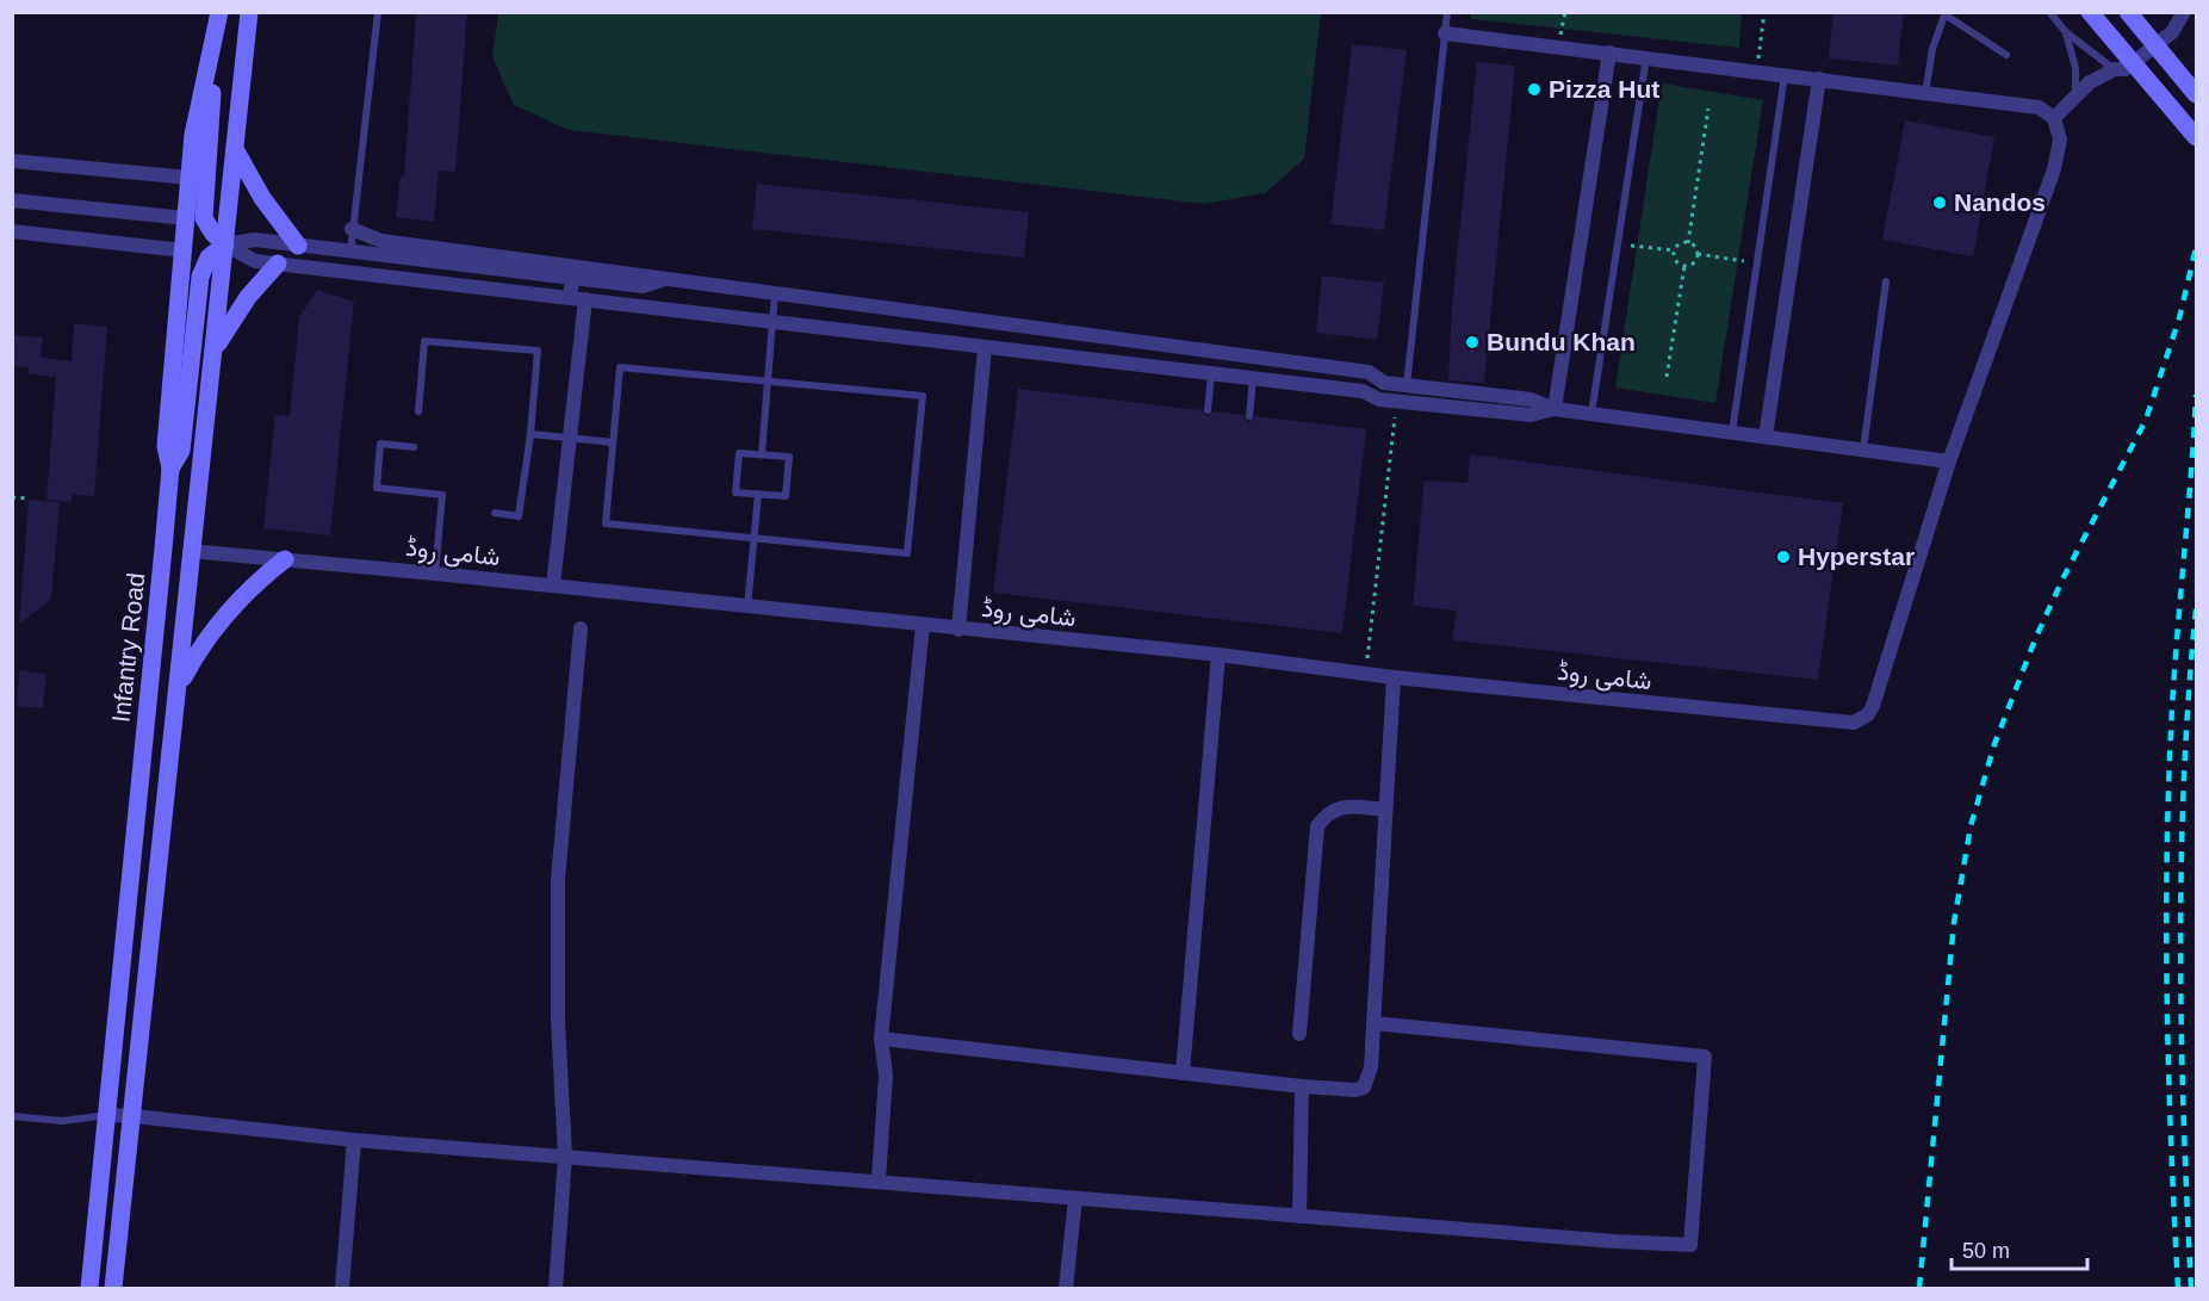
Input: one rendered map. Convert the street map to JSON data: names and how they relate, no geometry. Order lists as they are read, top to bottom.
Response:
{
  "streets": {
    "main road": ["Infantry Road"],
    "street": ["شامی روڈ"]
  },
  "crossings": [
    ["شامی روڈ", "Infantry Road"]
  ],
  "places": [
    "Pizza Hut",
    "Nandos",
    "Bundu Khan",
    "Hyperstar"
  ],
  "scale_bar": "50 m"
}
